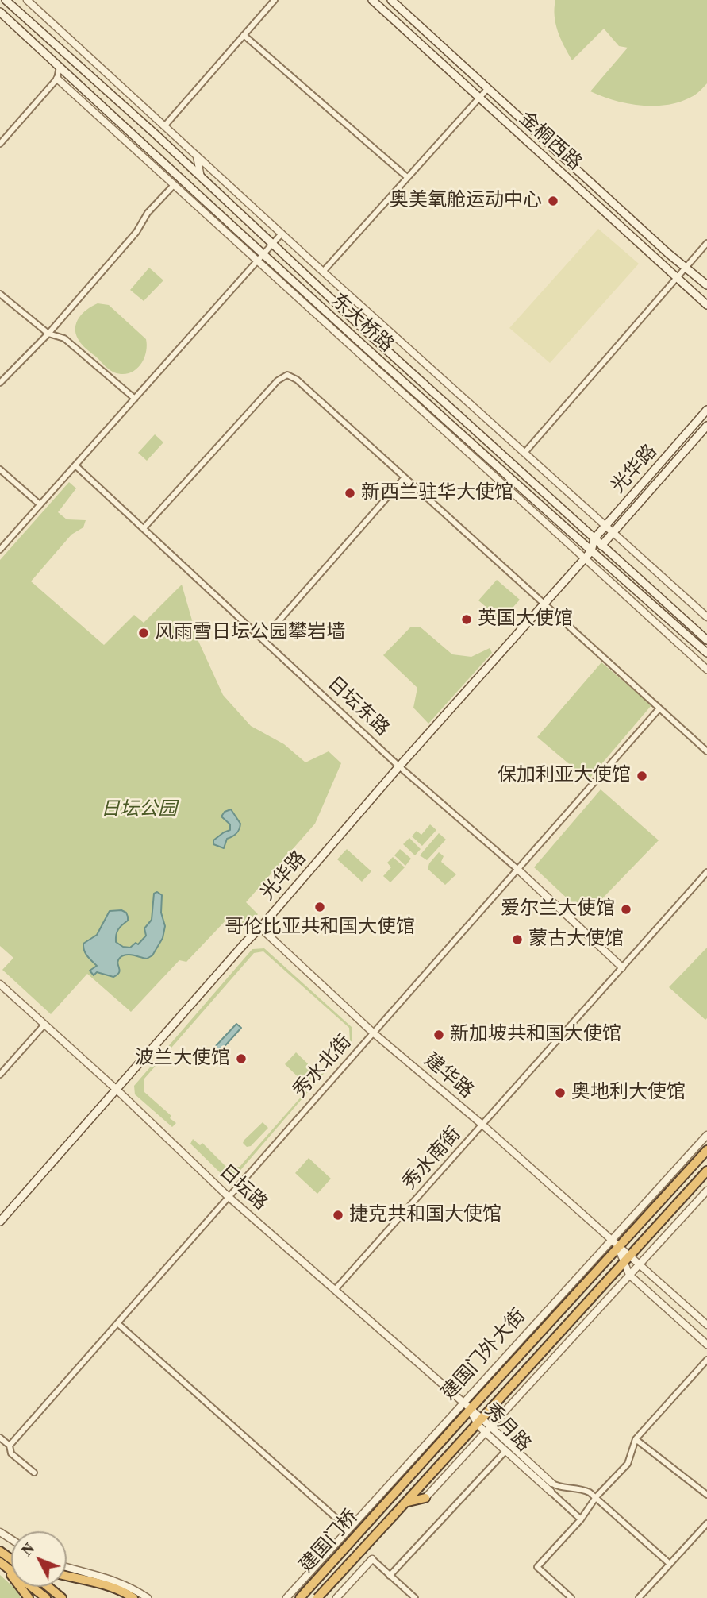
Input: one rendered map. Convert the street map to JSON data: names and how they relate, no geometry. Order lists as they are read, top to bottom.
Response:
{
  "streets": {
    "highway": ["建国门外大街", "建国门桥"],
    "main road": ["金桐西路", "东大桥路", "光华路"],
    "street": [
      "日坛东路",
      "秀水北街",
      "建华路",
      "秀水南街",
      "日坛路",
      "秀月路"
    ]
  },
  "crossings": [
    ["东大桥路", "光华路"],
    ["光华路", "日坛东路"],
    ["光华路", "建华路"],
    ["光华路", "日坛路"],
    ["日坛东路", "秀水北街"],
    ["日坛东路", "秀水南街"],
    ["秀水北街", "建华路"],
    ["秀水北街", "日坛路"],
    ["建华路", "秀水南街"],
    ["建华路", "建国门外大街"],
    ["秀水南街", "日坛路"],
    ["日坛路", "建国门外大街"],
    ["日坛路", "秀月路"],
    ["建国门外大街", "秀月路"],
    ["建国门外大街", "建国门桥"]
  ],
  "parks": ["日坛公园"],
  "places": [
    "奥美氧舱运动中心",
    "新西兰驻华大使馆",
    "英国大使馆",
    "风雨雪日坛公园攀岩墙",
    "保加利亚大使馆",
    "哥伦比亚共和国大使馆",
    "爱尔兰大使馆",
    "蒙古大使馆",
    "新加坡共和国大使馆",
    "波兰大使馆",
    "奥地利大使馆",
    "捷克共和国大使馆"
  ],
  "north": "top left"
}
